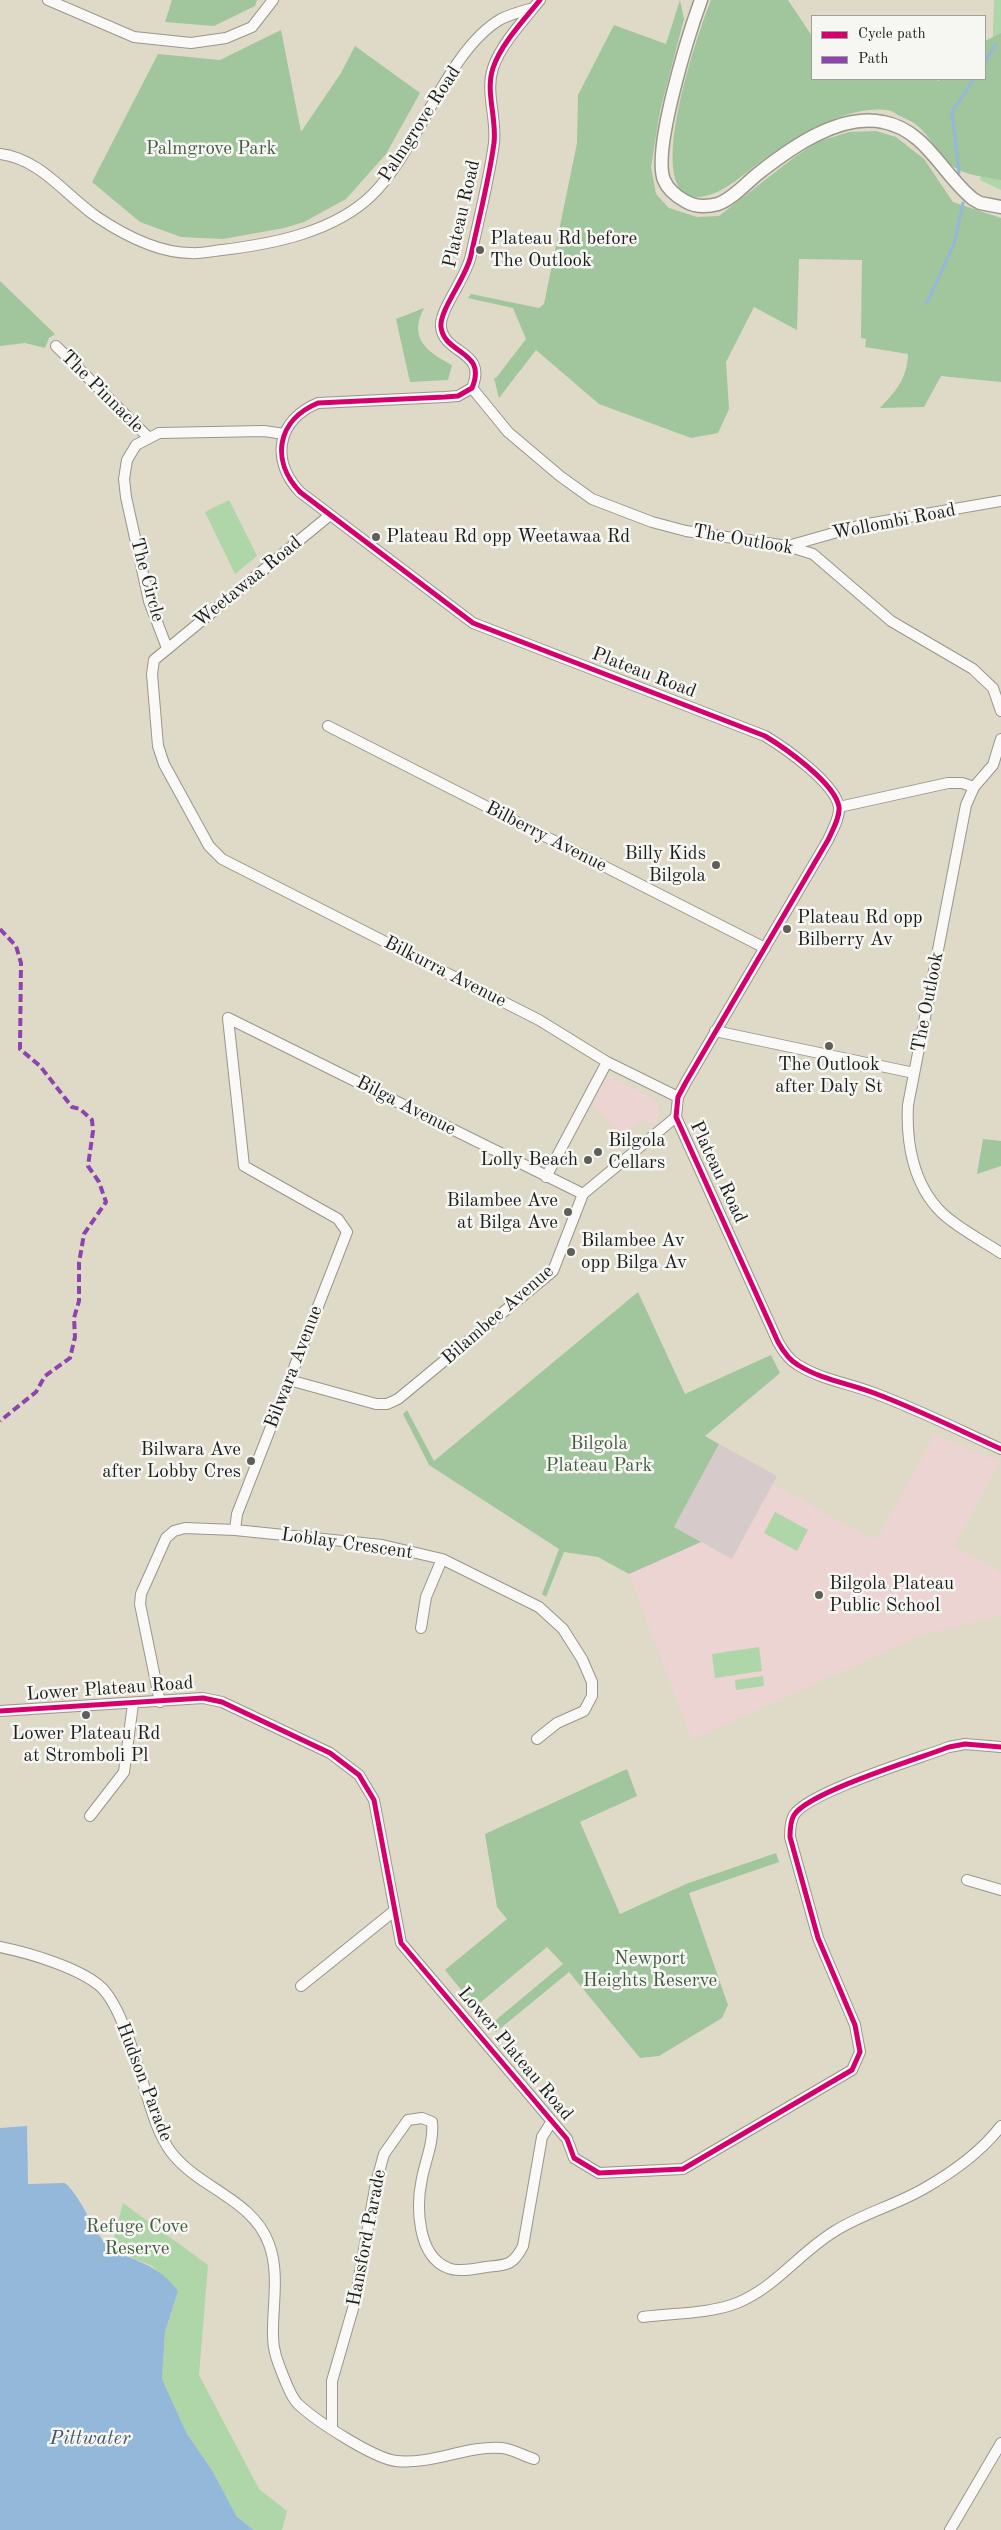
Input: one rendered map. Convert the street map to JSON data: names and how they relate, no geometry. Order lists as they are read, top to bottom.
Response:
{
  "streets": {
    "street": [
      "Palmgrove Road",
      "Plateau Road",
      "The Pinnacle",
      "Wollombi Road",
      "The Outlook",
      "The Circle",
      "Weetawaa Road",
      "Bilberry Avenue",
      "Bilkurra Avenue",
      "Bilga Avenue",
      "Bilambee Avenue",
      "Bilwara Avenue",
      "Loblay Crescent",
      "Lower Plateau Road",
      "Hudson Parade",
      "Hansford Parade"
    ]
  },
  "crossings": [
    ["Palmgrove Road", "Plateau Road"],
    ["Plateau Road", "The Outlook"],
    ["Plateau Road", "The Circle"],
    ["Plateau Road", "Weetawaa Road"],
    ["Plateau Road", "Bilberry Avenue"],
    ["Plateau Road", "Bilkurra Avenue"],
    ["Plateau Road", "Bilambee Avenue"],
    ["The Pinnacle", "The Circle"],
    ["Wollombi Road", "The Outlook"],
    ["The Circle", "Weetawaa Road"],
    ["The Circle", "Bilkurra Avenue"],
    ["Weetawaa Road", "Bilkurra Avenue"],
    ["Bilga Avenue", "Bilambee Avenue"],
    ["Bilga Avenue", "Bilwara Avenue"],
    ["Bilambee Avenue", "Bilwara Avenue"],
    ["Bilwara Avenue", "Loblay Crescent"],
    ["Lower Plateau Road", "Hansford Parade"],
    ["Hudson Parade", "Hansford Parade"]
  ],
  "water": ["Pittwater"],
  "parks": [
    "Palmgrove Park",
    "Bilgola Plateau Park",
    "Newport Heights Reserve",
    "Refuge Cove Reserve"
  ],
  "places": [
    "Plateau Rd before The Outlook",
    "Plateau Rd opp Weetawaa Rd",
    "Billy Kids Bilgola",
    "Plateau Rd opp Bilberry Av",
    "The Outlook after Daly St",
    "Bilgola Cellars",
    "Lolly Beach",
    "Bilambee Ave at Bilga Ave",
    "Bilambee Av opp Bilga Av",
    "Bilwara Ave after Lobby Cres",
    "Bilgola Plateau Public School",
    "Lower Plateau Rd at Stromboli Pl"
  ],
  "legend": ["Cycle path", "Path"]
}
